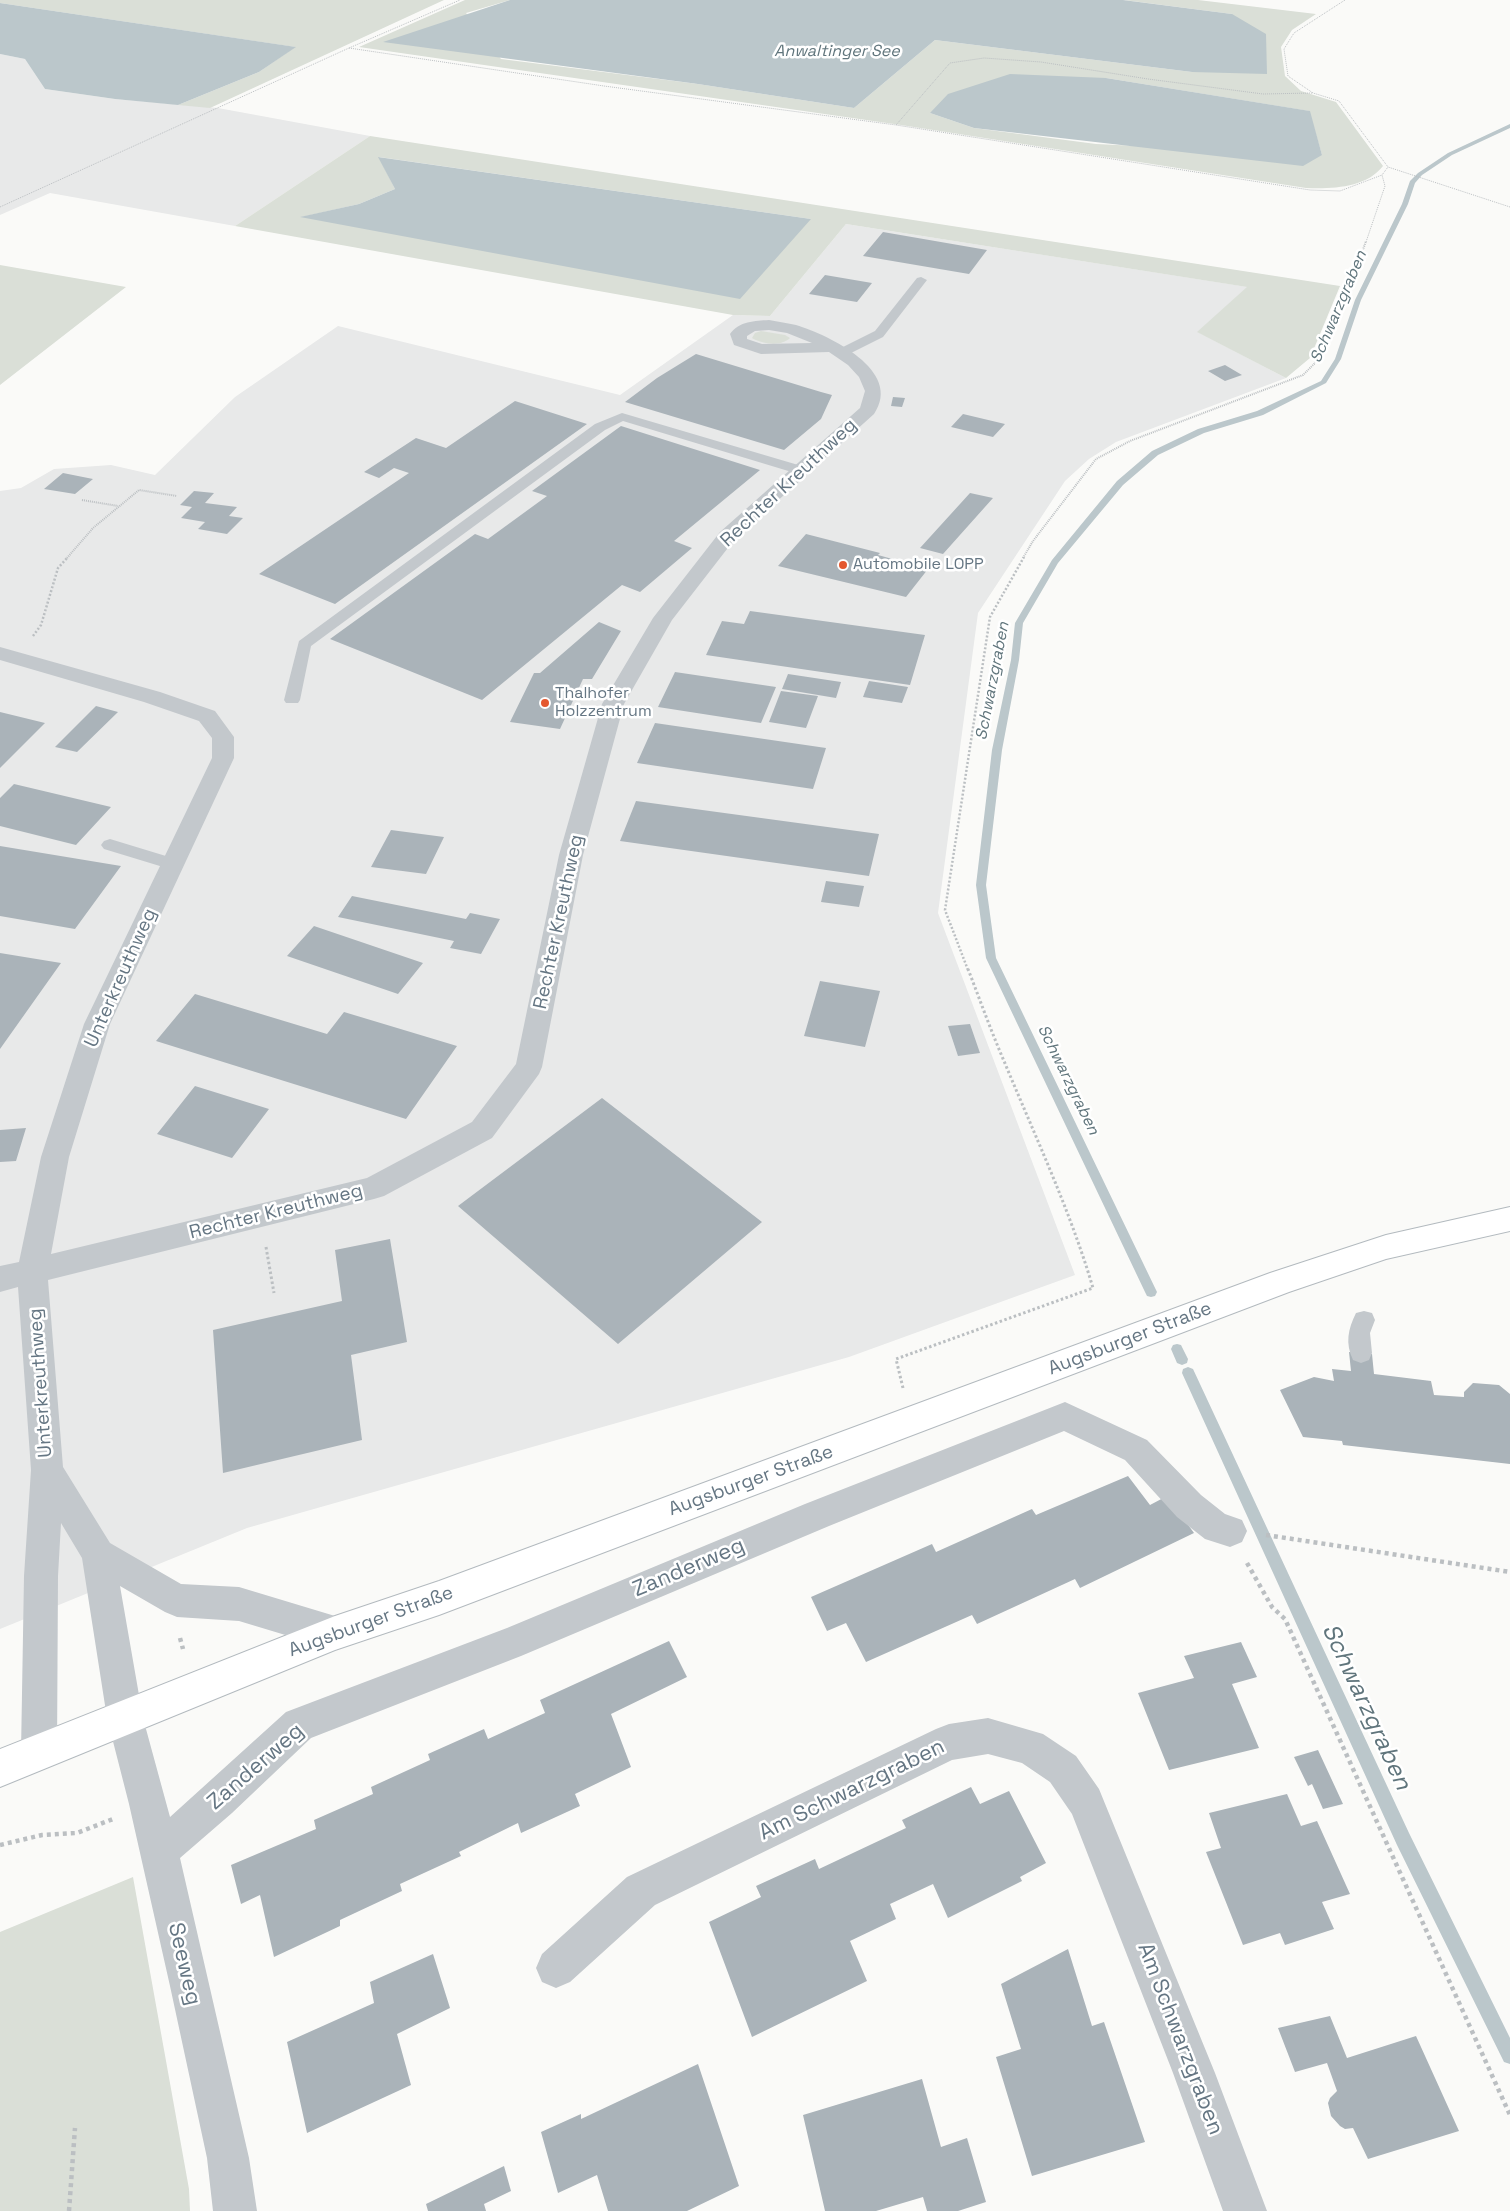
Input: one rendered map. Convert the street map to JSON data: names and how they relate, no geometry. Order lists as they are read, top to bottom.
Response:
{
  "streets": {
    "main road": ["Augsburger Straße"],
    "street": [
      "Rechter Kreuthweg",
      "Unterkreuthweg",
      "Zanderweg",
      "Am Schwarzgraben",
      "Seeweg"
    ]
  },
  "crossings": [
    ["Rechter Kreuthweg", "Unterkreuthweg"],
    ["Unterkreuthweg", "Augsburger Straße"],
    ["Unterkreuthweg", "Seeweg"],
    ["Augsburger Straße", "Seeweg"],
    ["Zanderweg", "Seeweg"]
  ],
  "water": ["Anwaltinger See", "Schwarzgraben"],
  "places": ["Automobile LOPP", "Thalhofer Holzzentrum"]
}
